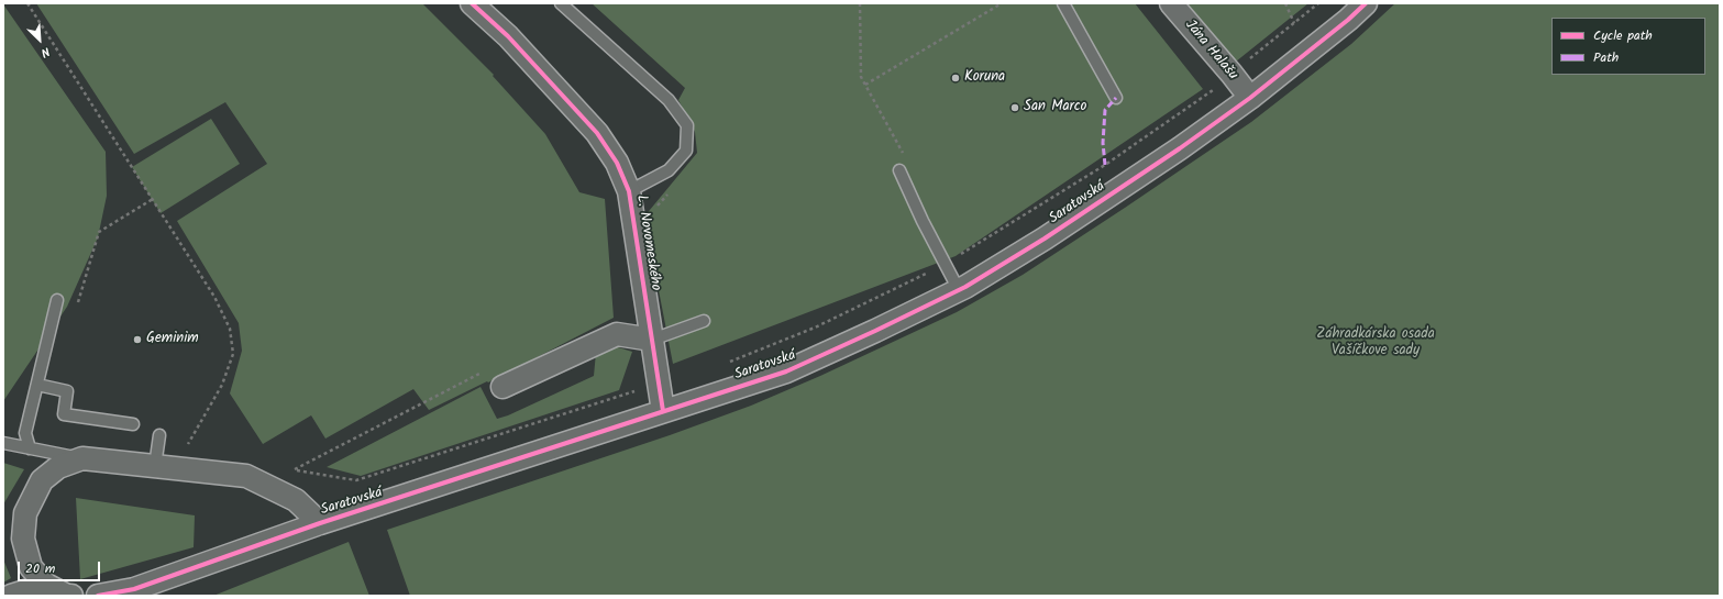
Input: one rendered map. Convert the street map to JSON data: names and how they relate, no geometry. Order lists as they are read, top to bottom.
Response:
{
  "streets": {
    "street": ["Jána Halašu", "Saratovská", "L. Novomeského"]
  },
  "crossings": [
    ["Jána Halašu", "Saratovská"],
    ["Saratovská", "L. Novomeského"]
  ],
  "parks": ["Záhradkárska osada Vašíčkove sady"],
  "places": ["Koruna", "San Marco", "Geminim"],
  "legend": ["Cycle path", "Path"],
  "scale_bar": "20 m",
  "north": "bottom right"
}
